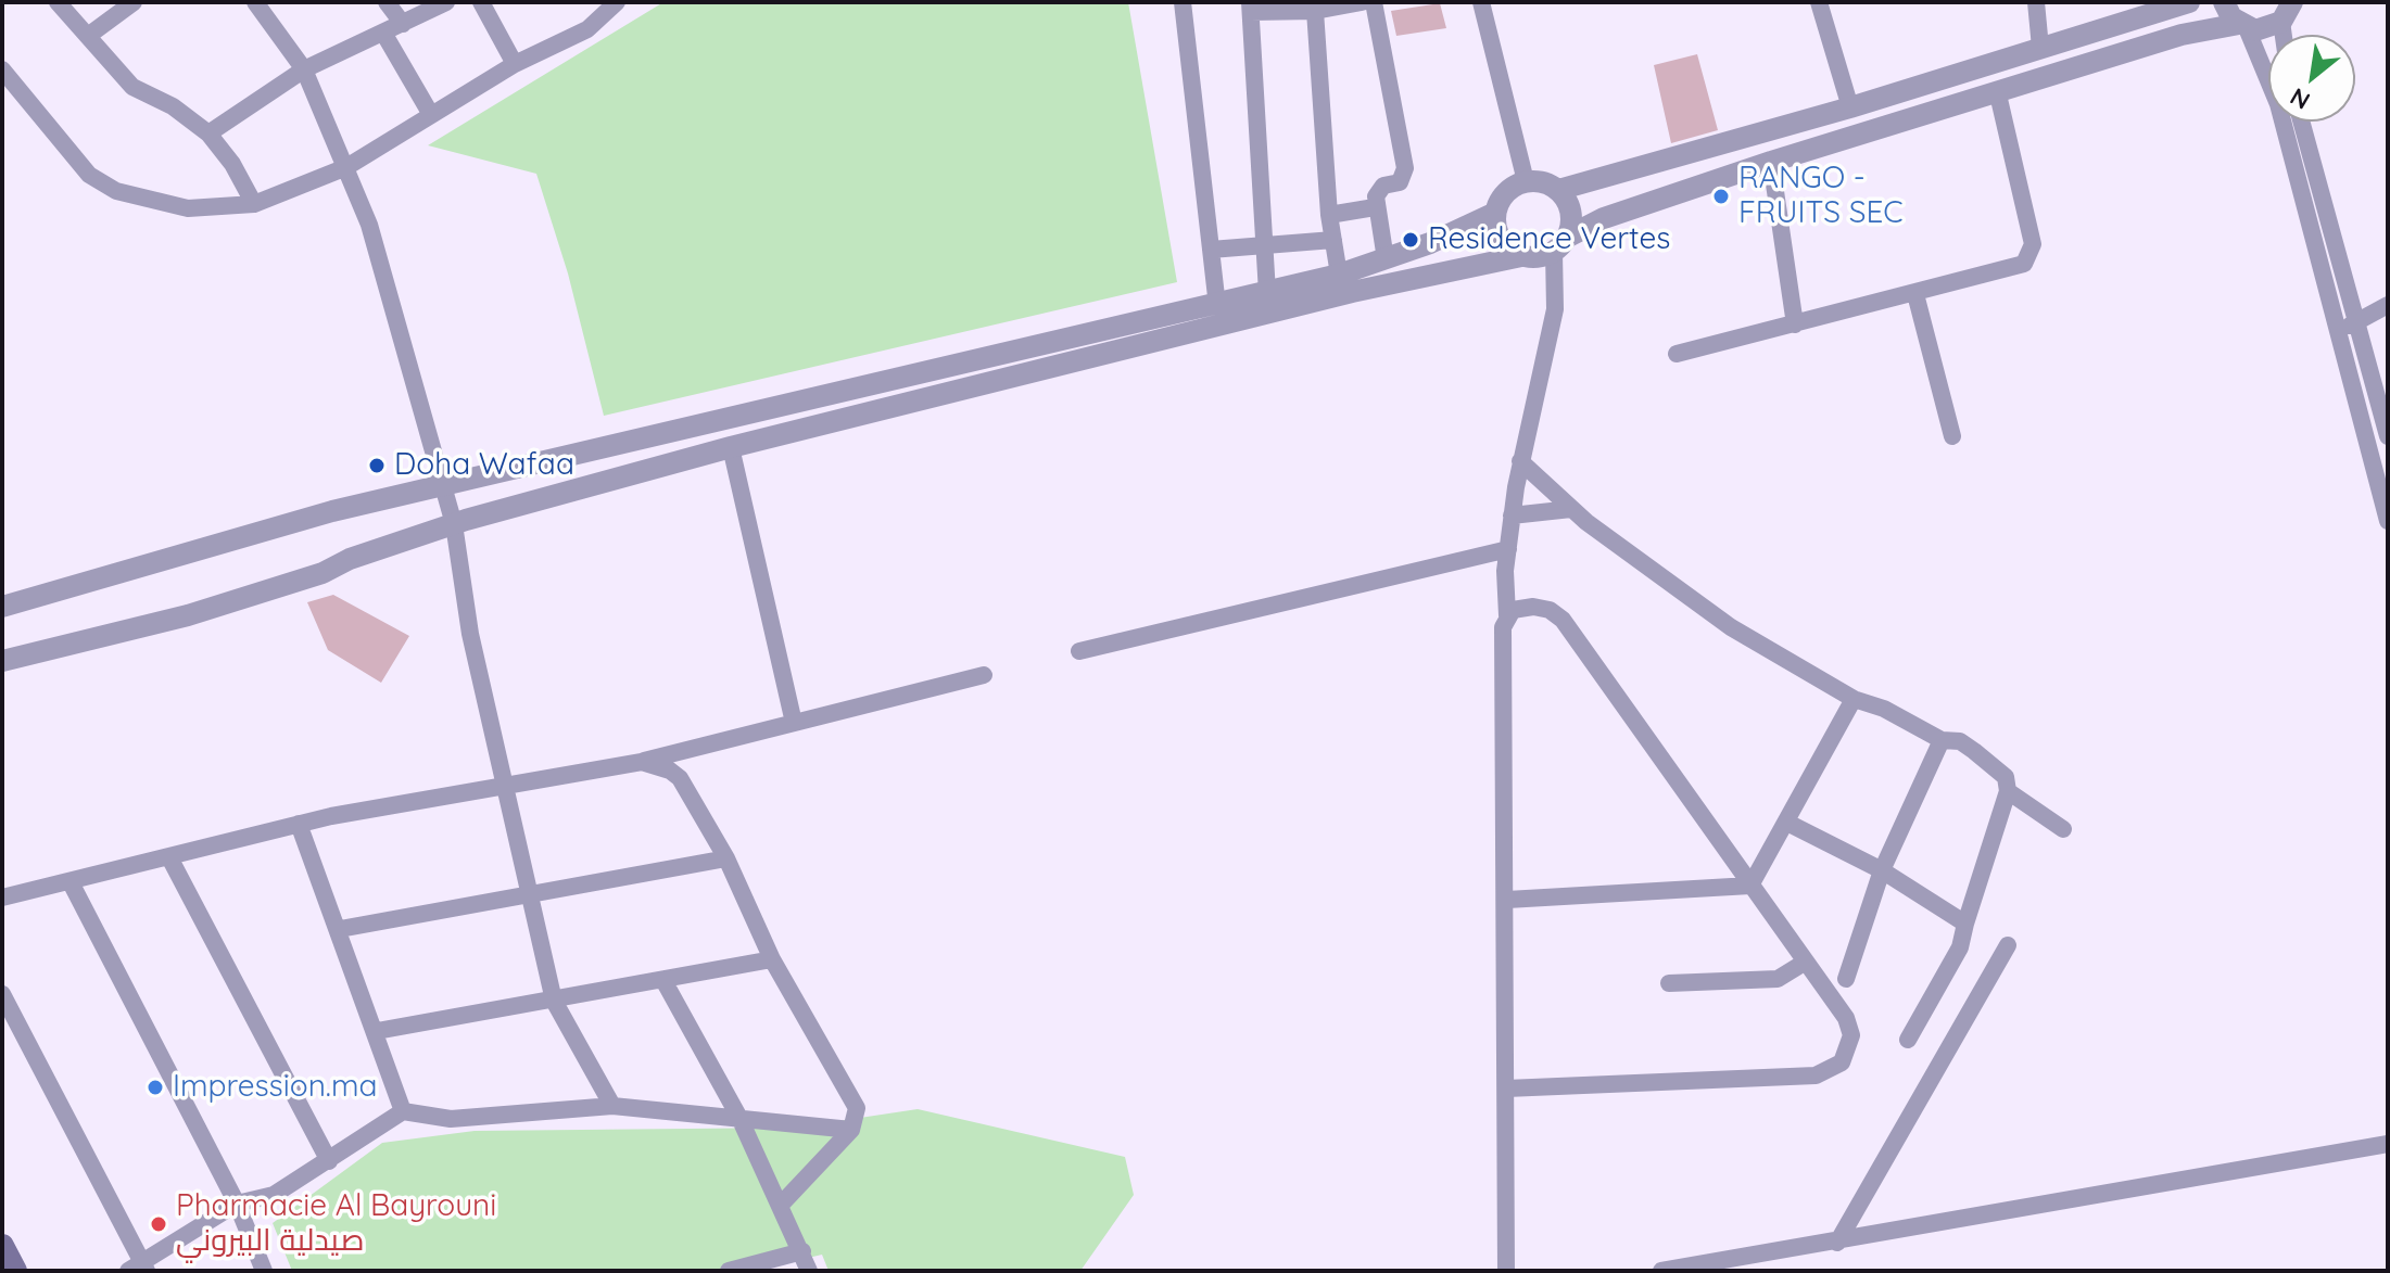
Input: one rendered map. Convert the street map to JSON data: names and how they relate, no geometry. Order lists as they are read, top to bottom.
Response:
{
  "places": [
    "RANGO - FRUITS SEC",
    "Residence Vertes",
    "Doha Wafaa",
    "Impression.ma",
    "Pharmacie Al Bayrouni صيدلية البيروني"
  ],
  "north": "bottom left"
}
